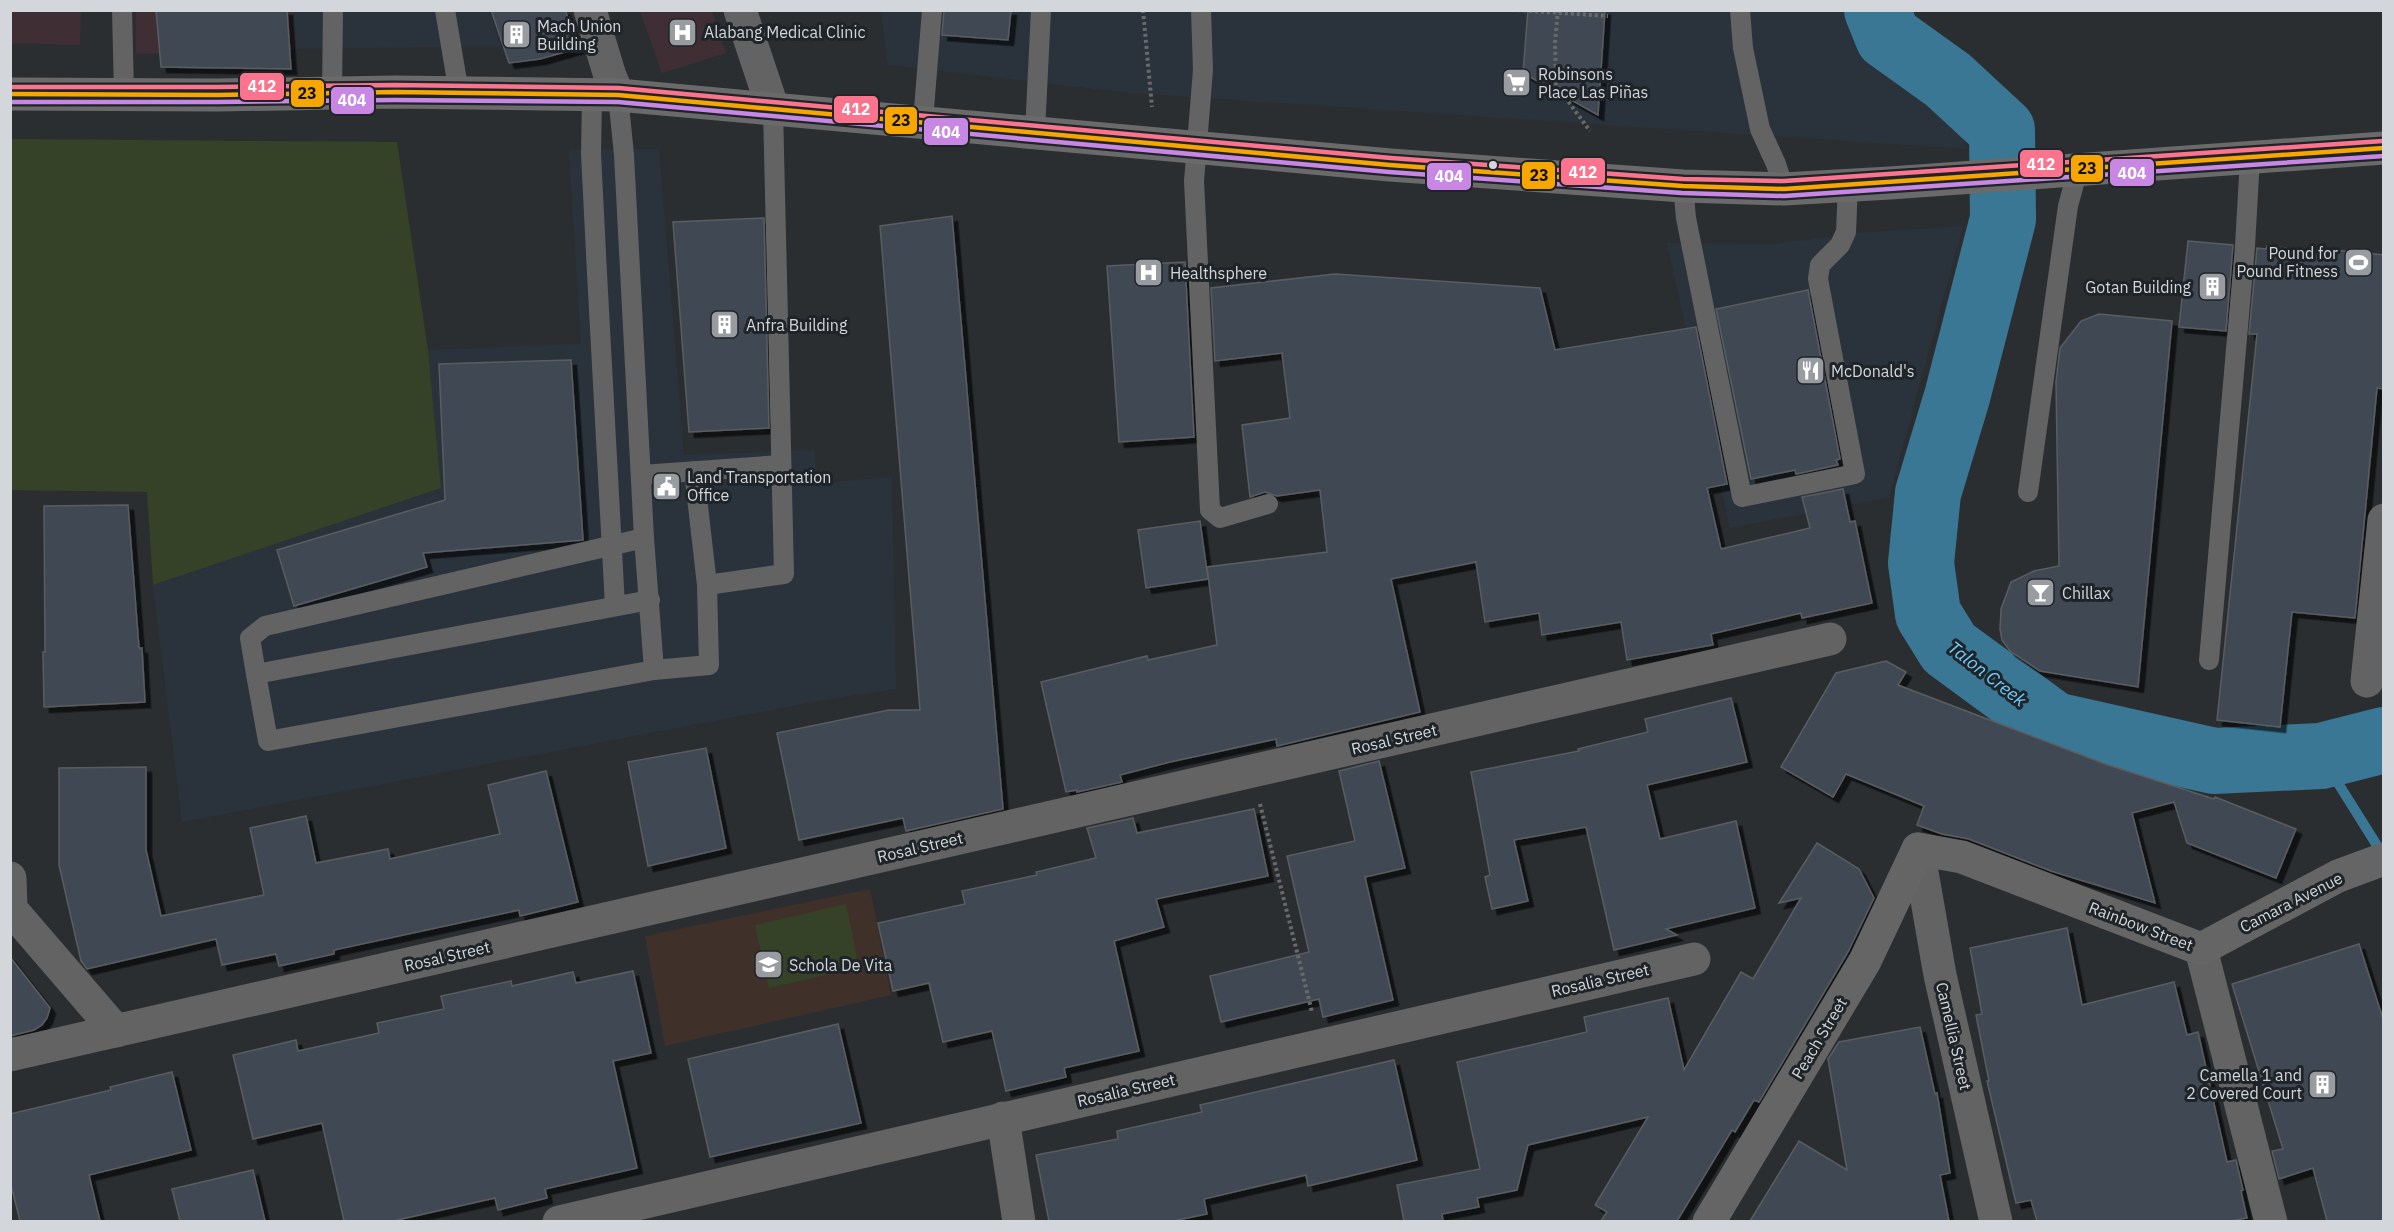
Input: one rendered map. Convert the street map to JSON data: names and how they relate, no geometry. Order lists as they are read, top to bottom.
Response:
{
  "streets": {
    "street": [
      "Rosal Street",
      "Camara Avenue",
      "Rainbow Street",
      "Rosalia Street",
      "Camellia Street",
      "Peach Street"
    ]
  },
  "crossings": [
    ["Camara Avenue", "Rainbow Street"],
    ["Rainbow Street", "Camellia Street"],
    ["Rainbow Street", "Peach Street"],
    ["Camellia Street", "Peach Street"]
  ],
  "water": ["Talon Creek"],
  "places": {
    "hospital": ["Alabang Medical Clinic", "Healthsphere"],
    "building": [
      "Mach Union Building",
      "Gotan Building",
      "Anfra Building",
      "Camella 1 and 2 Covered Court"
    ],
    "supermarket": ["Robinsons Place Las Piñas"],
    "sports": ["Pound for Pound Fitness"],
    "restaurant": ["McDonald's"],
    "public building": ["Land Transportation Office"],
    "bar": ["Chillax"],
    "school or university": ["Schola De Vita"]
  },
  "lines": ["transit line 412", "transit line 23", "transit line 404"]
}
